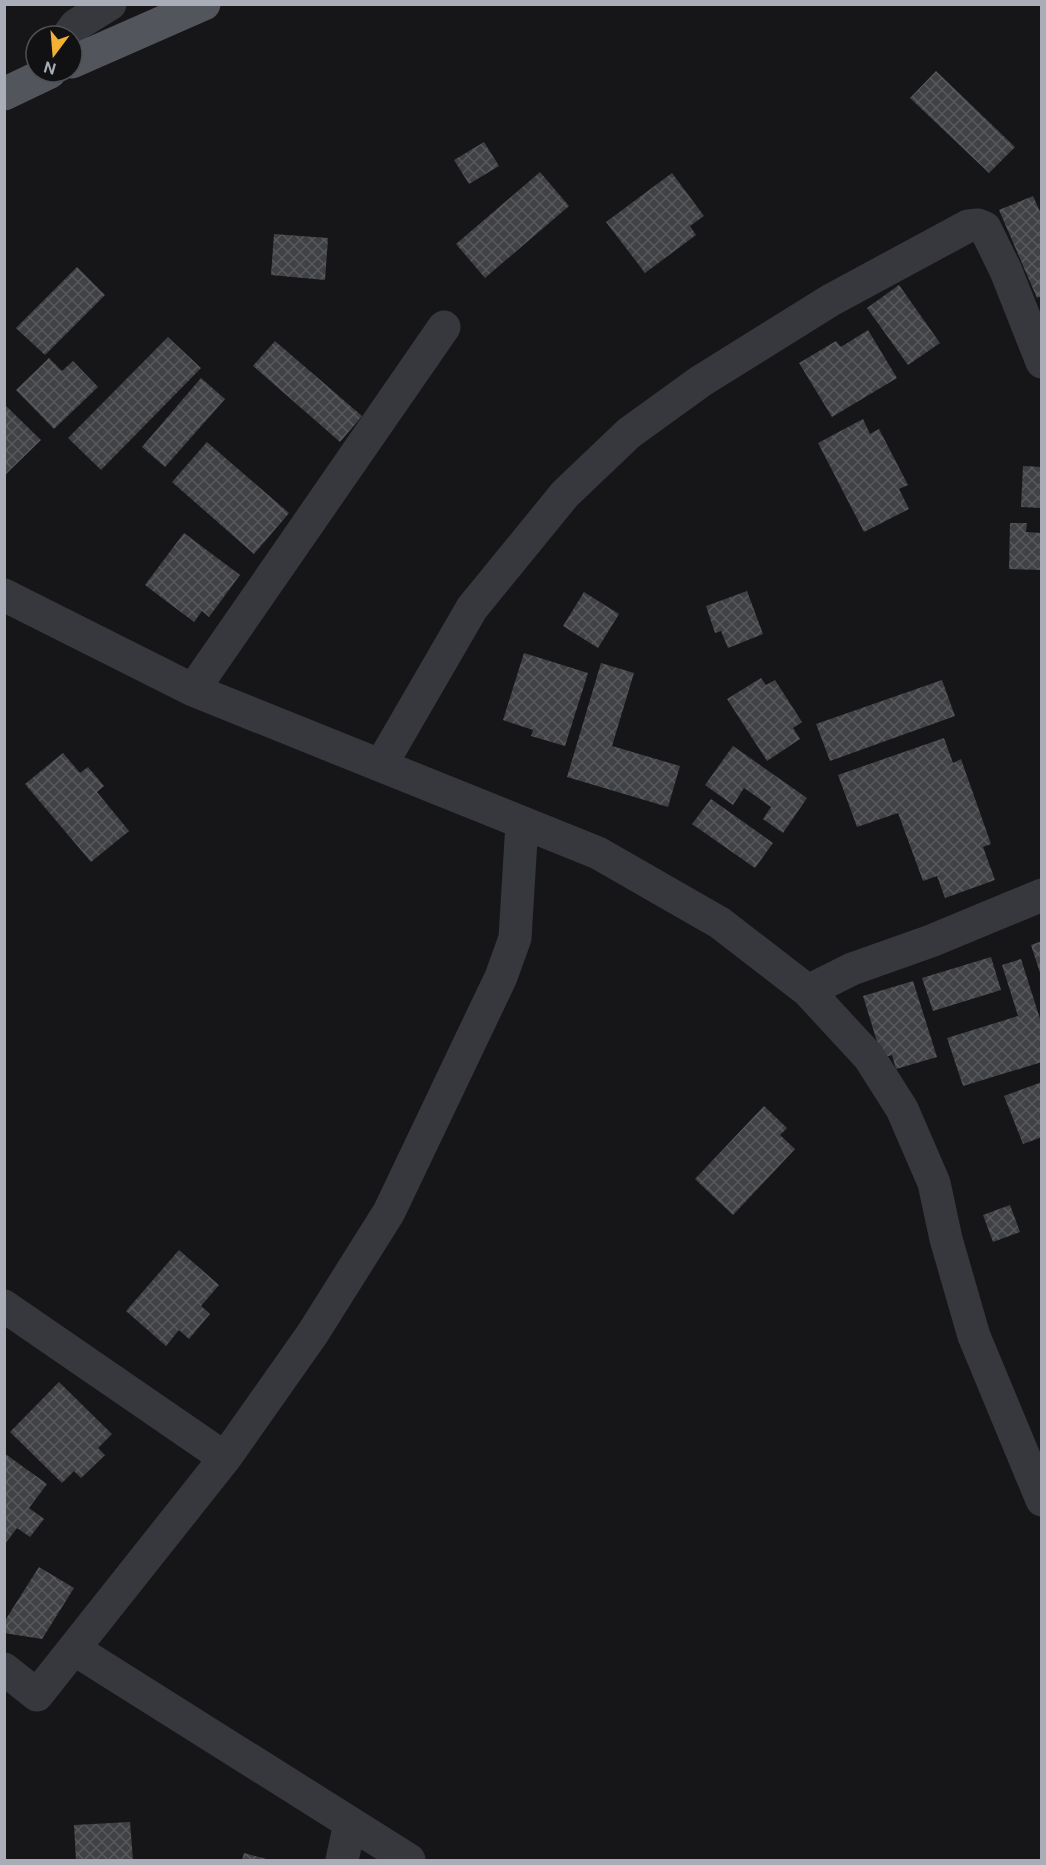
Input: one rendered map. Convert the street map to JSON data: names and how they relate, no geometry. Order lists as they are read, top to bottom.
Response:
{
  "north": "bottom"
}
